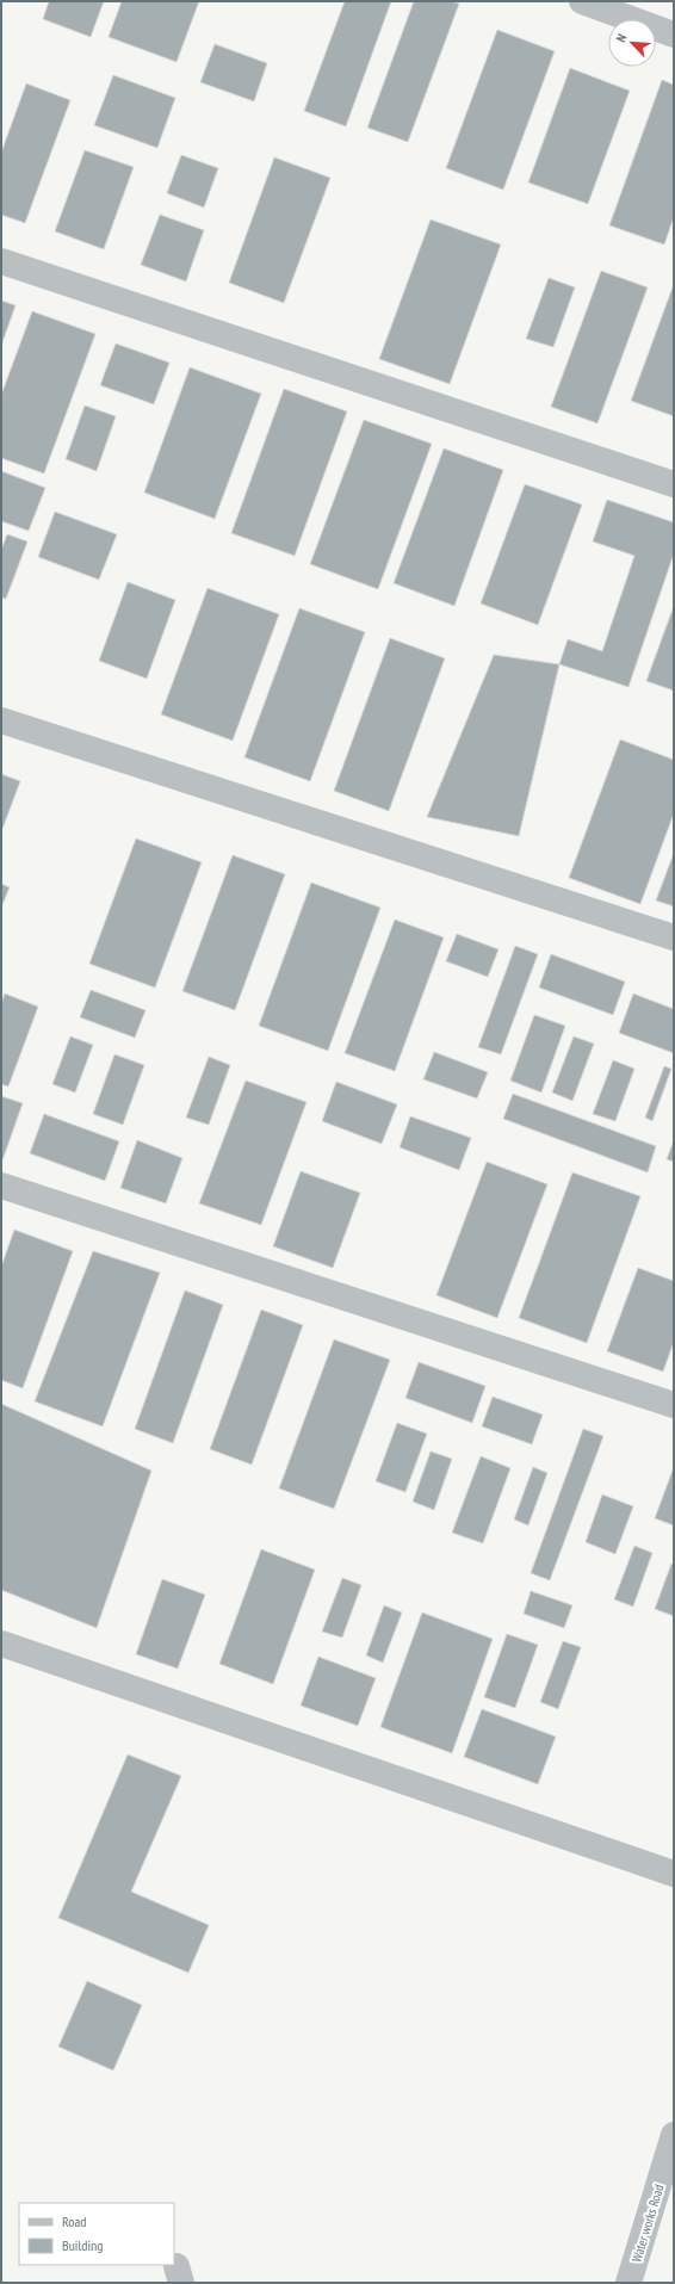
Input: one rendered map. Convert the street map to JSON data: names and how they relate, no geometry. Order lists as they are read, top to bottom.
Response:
{
  "streets": {
    "street": ["Water works Road"]
  },
  "legend": ["Road", "Building"],
  "north": "top left"
}
